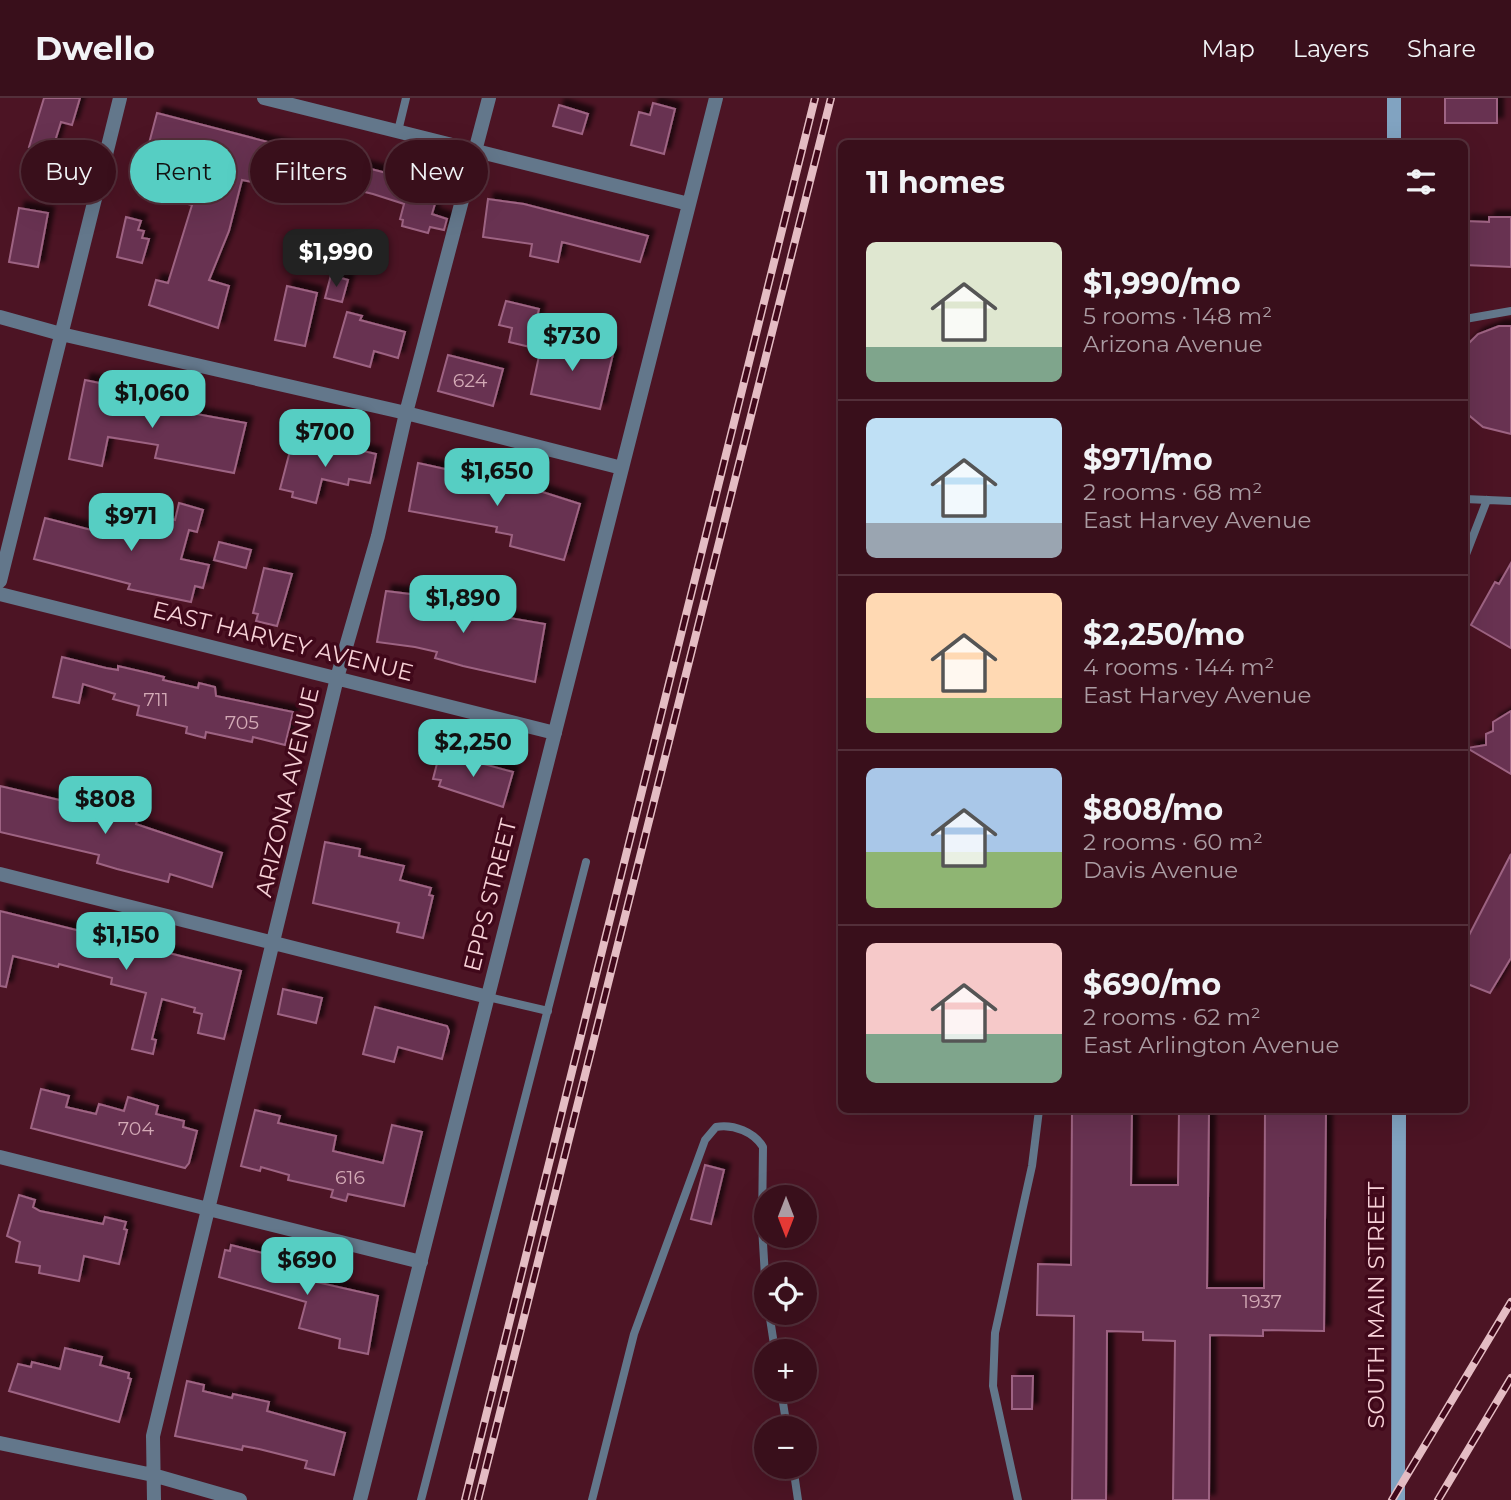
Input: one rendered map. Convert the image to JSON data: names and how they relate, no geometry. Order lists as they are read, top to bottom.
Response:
{
  "streets": {
    "street": [
      "EAST HARVEY AVENUE",
      "ARIZONA AVENUE",
      "EPPS STREET",
      "SOUTH MAIN STREET"
    ]
  },
  "crossings": [
    ["EAST HARVEY AVENUE", "ARIZONA AVENUE"],
    ["EAST HARVEY AVENUE", "EPPS STREET"]
  ],
  "house_numbers": [
    "624",
    "711",
    "705",
    "704",
    "616",
    "1937"
  ],
  "north": "bottom",
  "page": {
    "header": "Dwello",
    "nav": ["Map", "Layers", "Share"],
    "chip": [
      "Buy",
      "Rent",
      "Filters",
      "New"
    ],
    "heading": "11 homes",
    "list": [
      {
        "name": "$1,990/mo",
        "note": "5 rooms · 148 m² · Arizona Avenue"
      },
      {
        "name": "$971/mo",
        "note": "2 rooms · 68 m² · East Harvey Avenue"
      },
      {
        "name": "$2,250/mo",
        "note": "4 rooms · 144 m² · East Harvey Avenue"
      },
      {
        "name": "$808/mo",
        "note": "2 rooms · 60 m² · Davis Avenue"
      },
      {
        "name": "$690/mo",
        "note": "2 rooms · 62 m² · East Arlington Avenue"
      }
    ],
    "price": [
      "$1,990",
      "$730",
      "$1,060",
      "$700",
      "$1,650",
      "$971",
      "$1,890",
      "$2,250",
      "$808",
      "$1,150",
      "$690"
    ],
    "map_buttons": ["+", "−"]
  }
}
